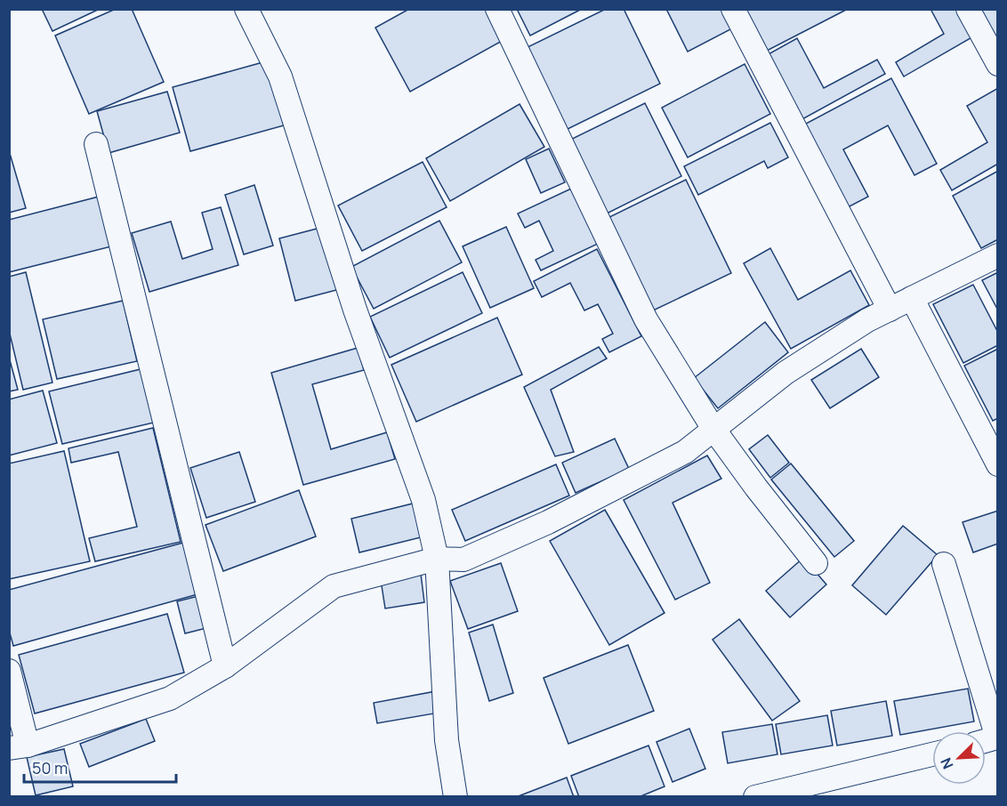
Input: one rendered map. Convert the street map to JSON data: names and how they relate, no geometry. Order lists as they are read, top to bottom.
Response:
{
  "scale_bar": "50 m",
  "north": "bottom left"
}
